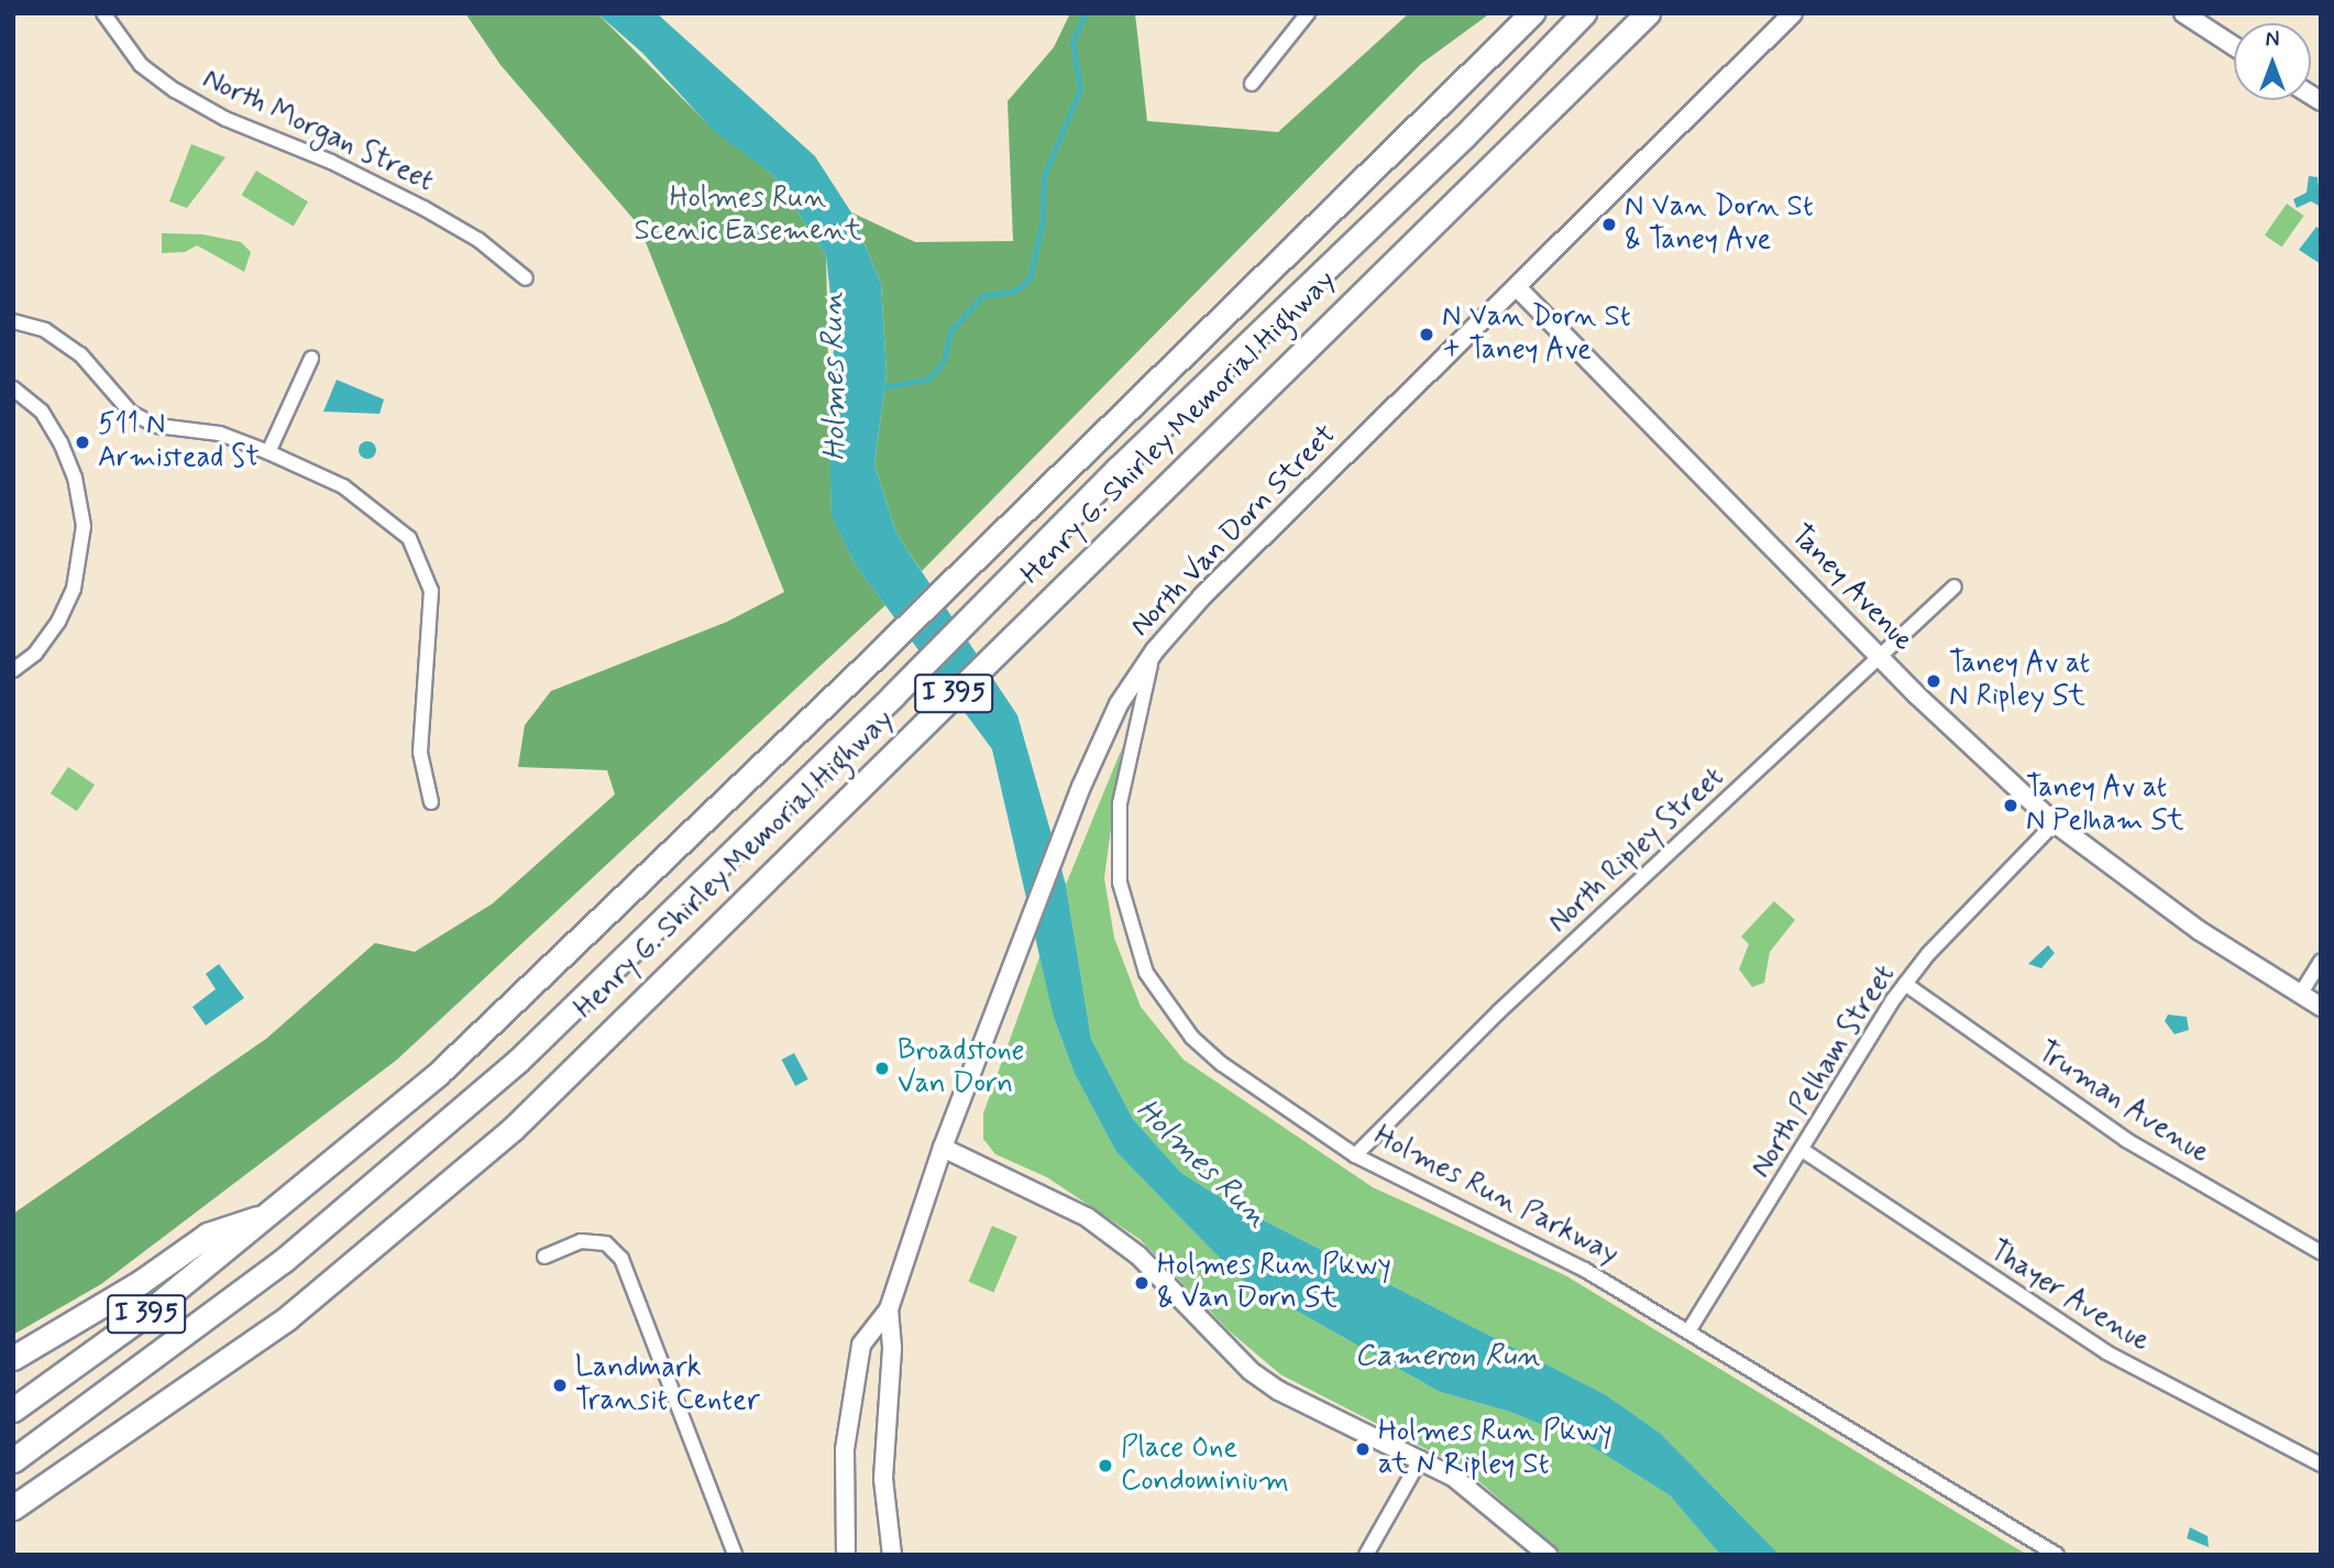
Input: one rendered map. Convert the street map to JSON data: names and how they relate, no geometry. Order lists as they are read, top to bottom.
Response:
{
  "streets": {
    "highway": ["Henry G. Shirley Memorial Highway", "I 395"],
    "main road": ["North Van Dorn Street", "Taney Avenue"],
    "street": [
      "North Morgan Street",
      "North Ripley Street",
      "North Pelham Street",
      "Truman Avenue",
      "Holmes Run Parkway",
      "Thayer Avenue"
    ]
  },
  "crossings": [
    ["North Van Dorn Street", "Taney Avenue"],
    ["North Van Dorn Street", "Holmes Run Parkway"],
    ["Taney Avenue", "North Ripley Street"],
    ["Taney Avenue", "North Pelham Street"],
    ["North Ripley Street", "Holmes Run Parkway"],
    ["North Pelham Street", "Truman Avenue"],
    ["North Pelham Street", "Holmes Run Parkway"],
    ["North Pelham Street", "Thayer Avenue"]
  ],
  "water": ["Holmes Run", "Cameron Run"],
  "parks": ["Holmes Run Scenic Easement"],
  "places": [
    "N Van Dorn St & Taney Ave",
    "N Van Dorn St + Taney Ave",
    "511 N Armistead St",
    "Taney Av at N Ripley St",
    "Taney Av at N Pelham St",
    "Broadstone Van Dorn",
    "Holmes Run Pkwy & Van Dorn St",
    "Landmark Transit Center",
    "Holmes Run Pkwy at N Ripley St",
    "Place One Condominium"
  ],
  "north": "top"
}
